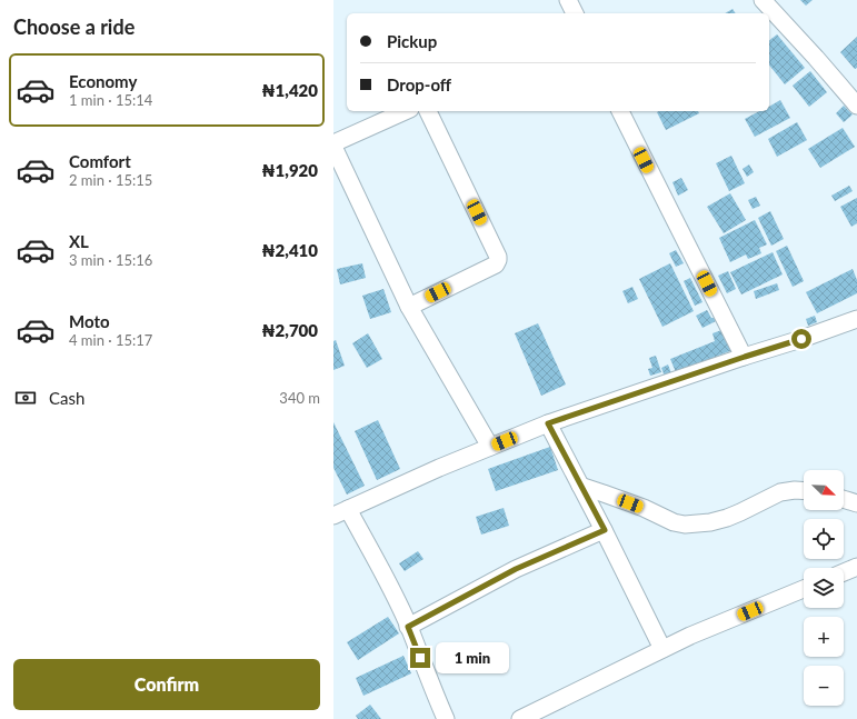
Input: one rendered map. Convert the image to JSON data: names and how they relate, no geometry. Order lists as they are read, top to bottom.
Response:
{
  "north": "bottom right",
  "page": {
    "heading": "Choose a ride",
    "banner": ["Pickup", "Drop-off"],
    "list": [
      {
        "name": "Economy",
        "note": "1 min · 15:14",
        "value": "₦1,420"
      },
      {
        "name": "Comfort",
        "note": "2 min · 15:15",
        "value": "₦1,920"
      },
      {
        "name": "XL",
        "note": "3 min · 15:16",
        "value": "₦2,410"
      },
      {
        "name": "Moto",
        "note": "4 min · 15:17",
        "value": "₦2,700"
      }
    ],
    "pay": ["Cash", "340 m"],
    "map_buttons": ["+", "−"],
    "bubble": "1 min",
    "buttons": "Confirm"
  }
}
